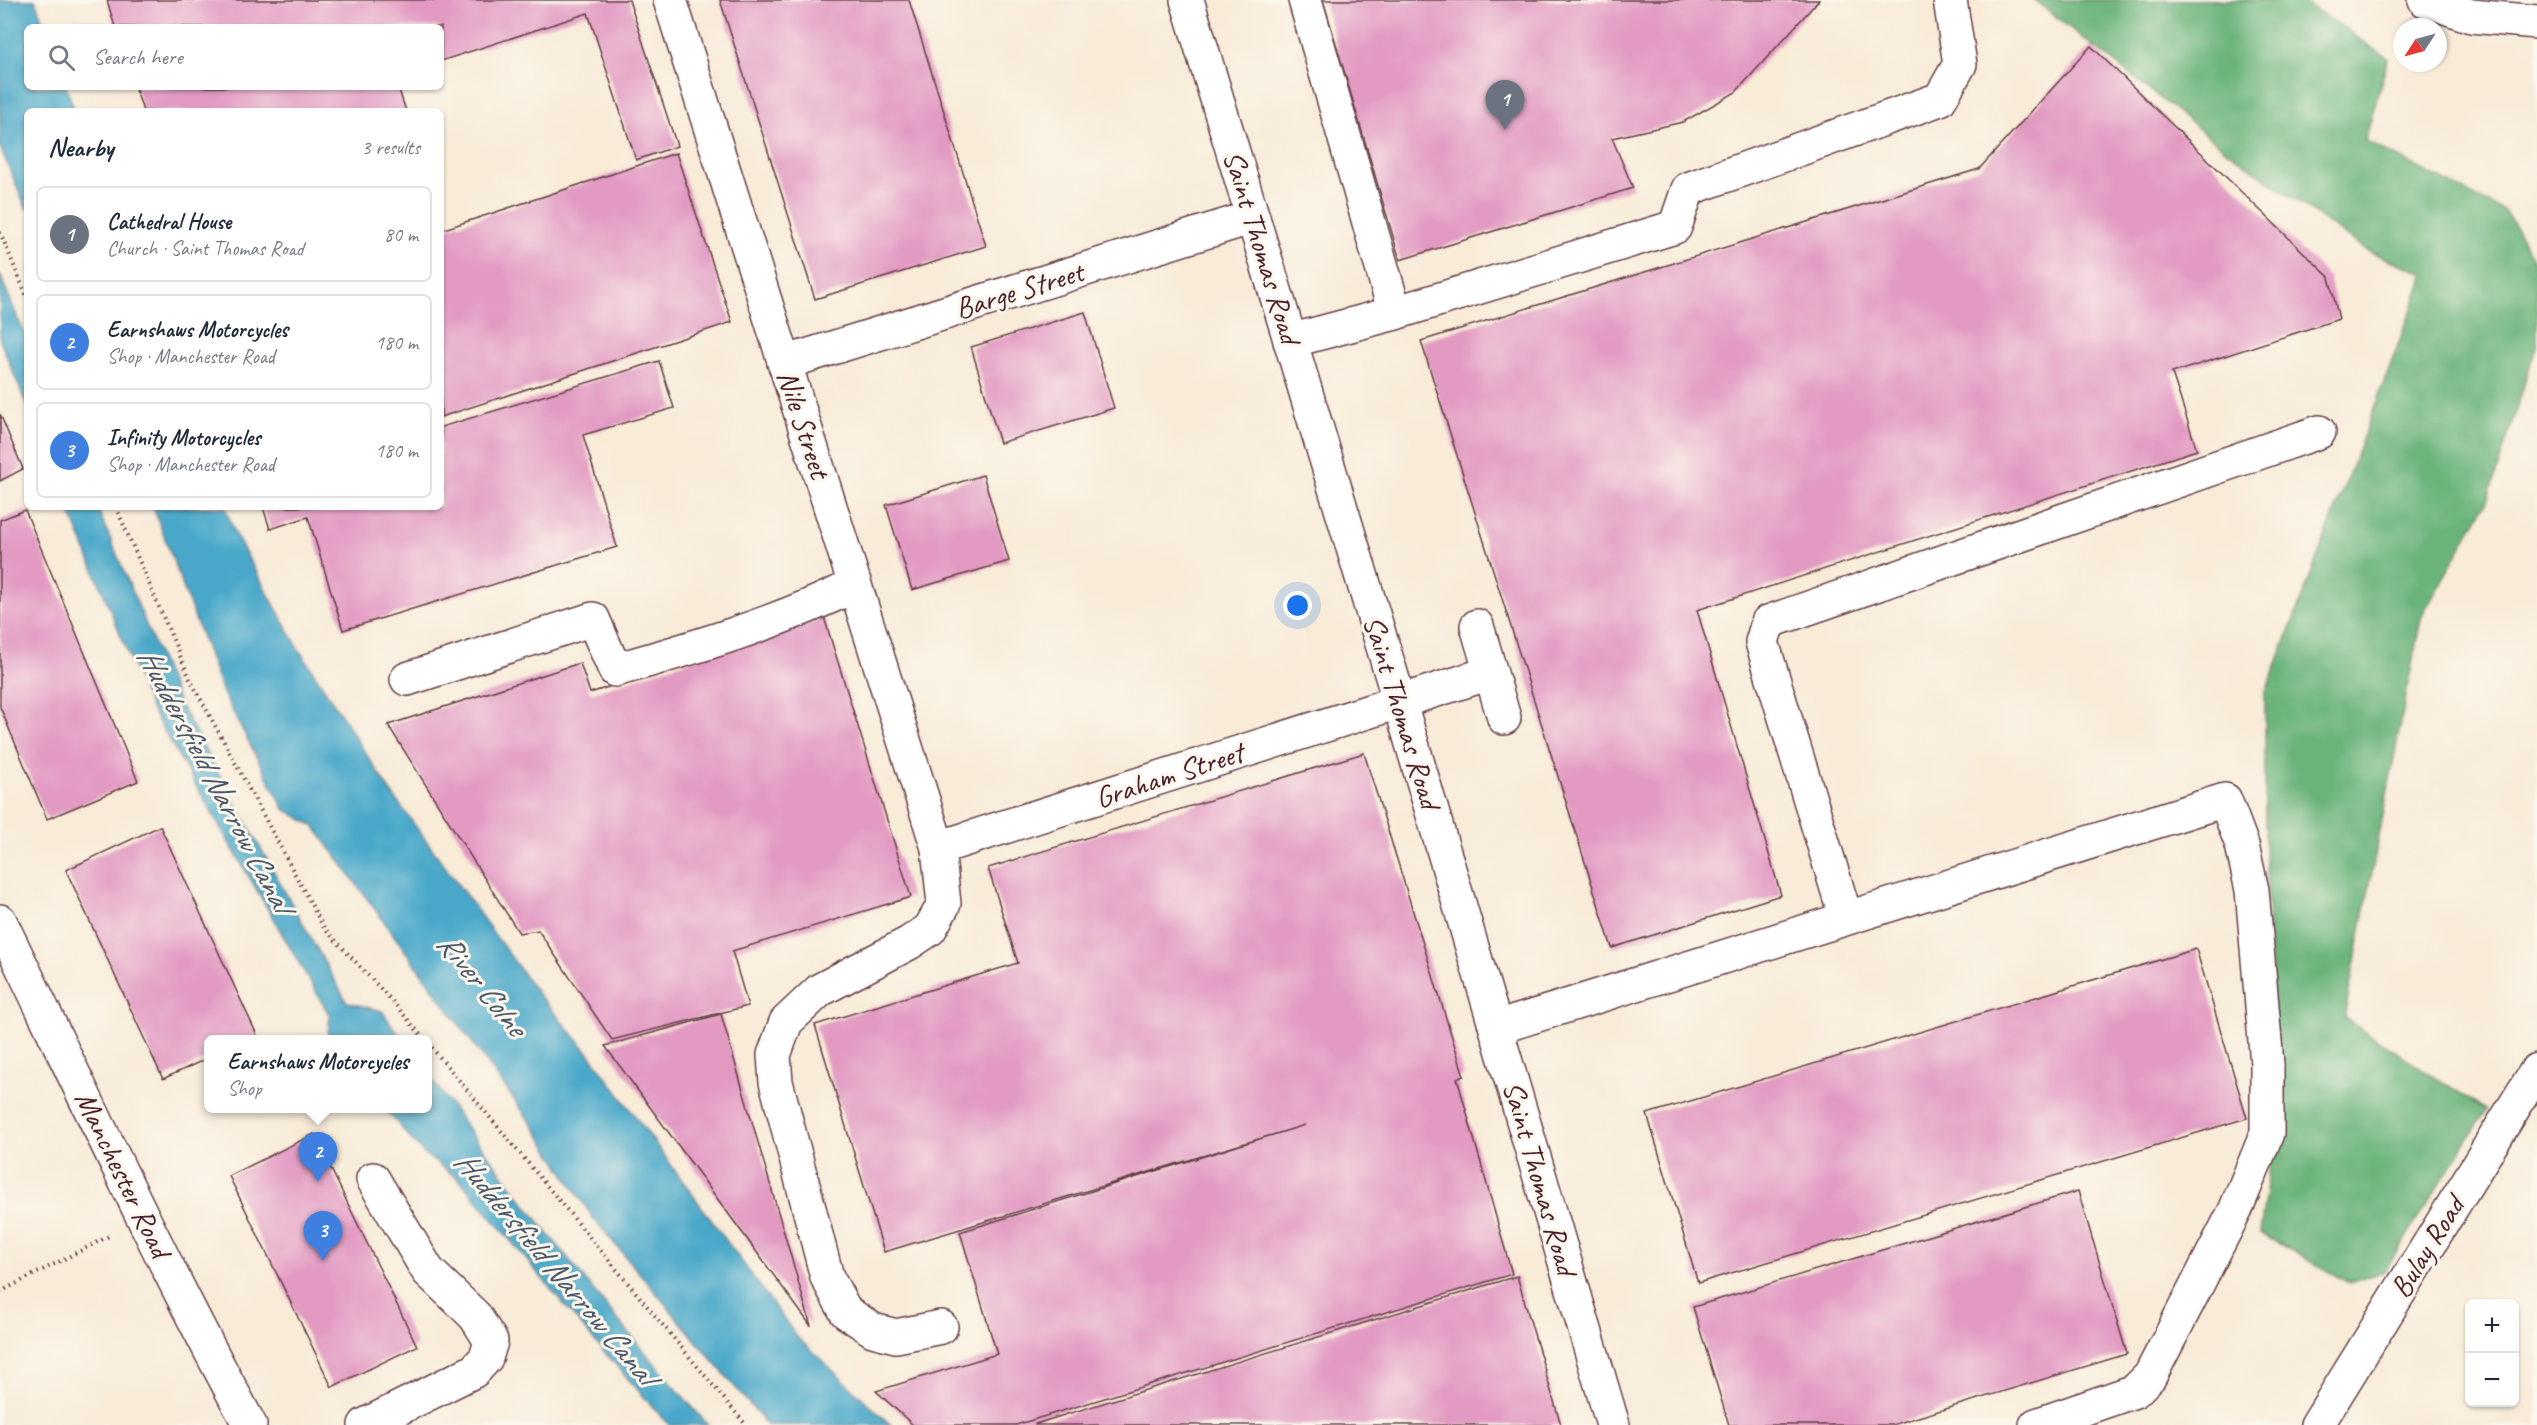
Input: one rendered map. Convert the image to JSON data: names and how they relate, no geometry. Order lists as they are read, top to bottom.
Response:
{
  "streets": {
    "main road": [
      "Saint Thomas Road",
      "Barge Street",
      "Nile Street",
      "Graham Street",
      "Manchester Road",
      "Bulay Road"
    ]
  },
  "crossings": [
    ["Saint Thomas Road", "Barge Street"],
    ["Saint Thomas Road", "Graham Street"],
    ["Barge Street", "Nile Street"],
    ["Nile Street", "Graham Street"]
  ],
  "water": ["Huddersfield Narrow Canal", "River Colne"],
  "north": "bottom left",
  "page": {
    "search": "Search here",
    "pins": ["1", "2", "3"],
    "heading": ["Nearby", "3 results"],
    "list": [
      {
        "mark": "1",
        "name": "Cathedral House",
        "note": "Church · Saint Thomas Road",
        "value": "80 m"
      },
      {
        "mark": "2",
        "name": "Earnshaws Motorcycles",
        "note": "Shop · Manchester Road",
        "value": "180 m"
      },
      {
        "mark": "3",
        "name": "Infinity Motorcycles",
        "note": "Shop · Manchester Road",
        "value": "180 m"
      }
    ],
    "popup": ["Earnshaws Motorcycles", "Shop"],
    "map_buttons": ["+", "−"]
  }
}
